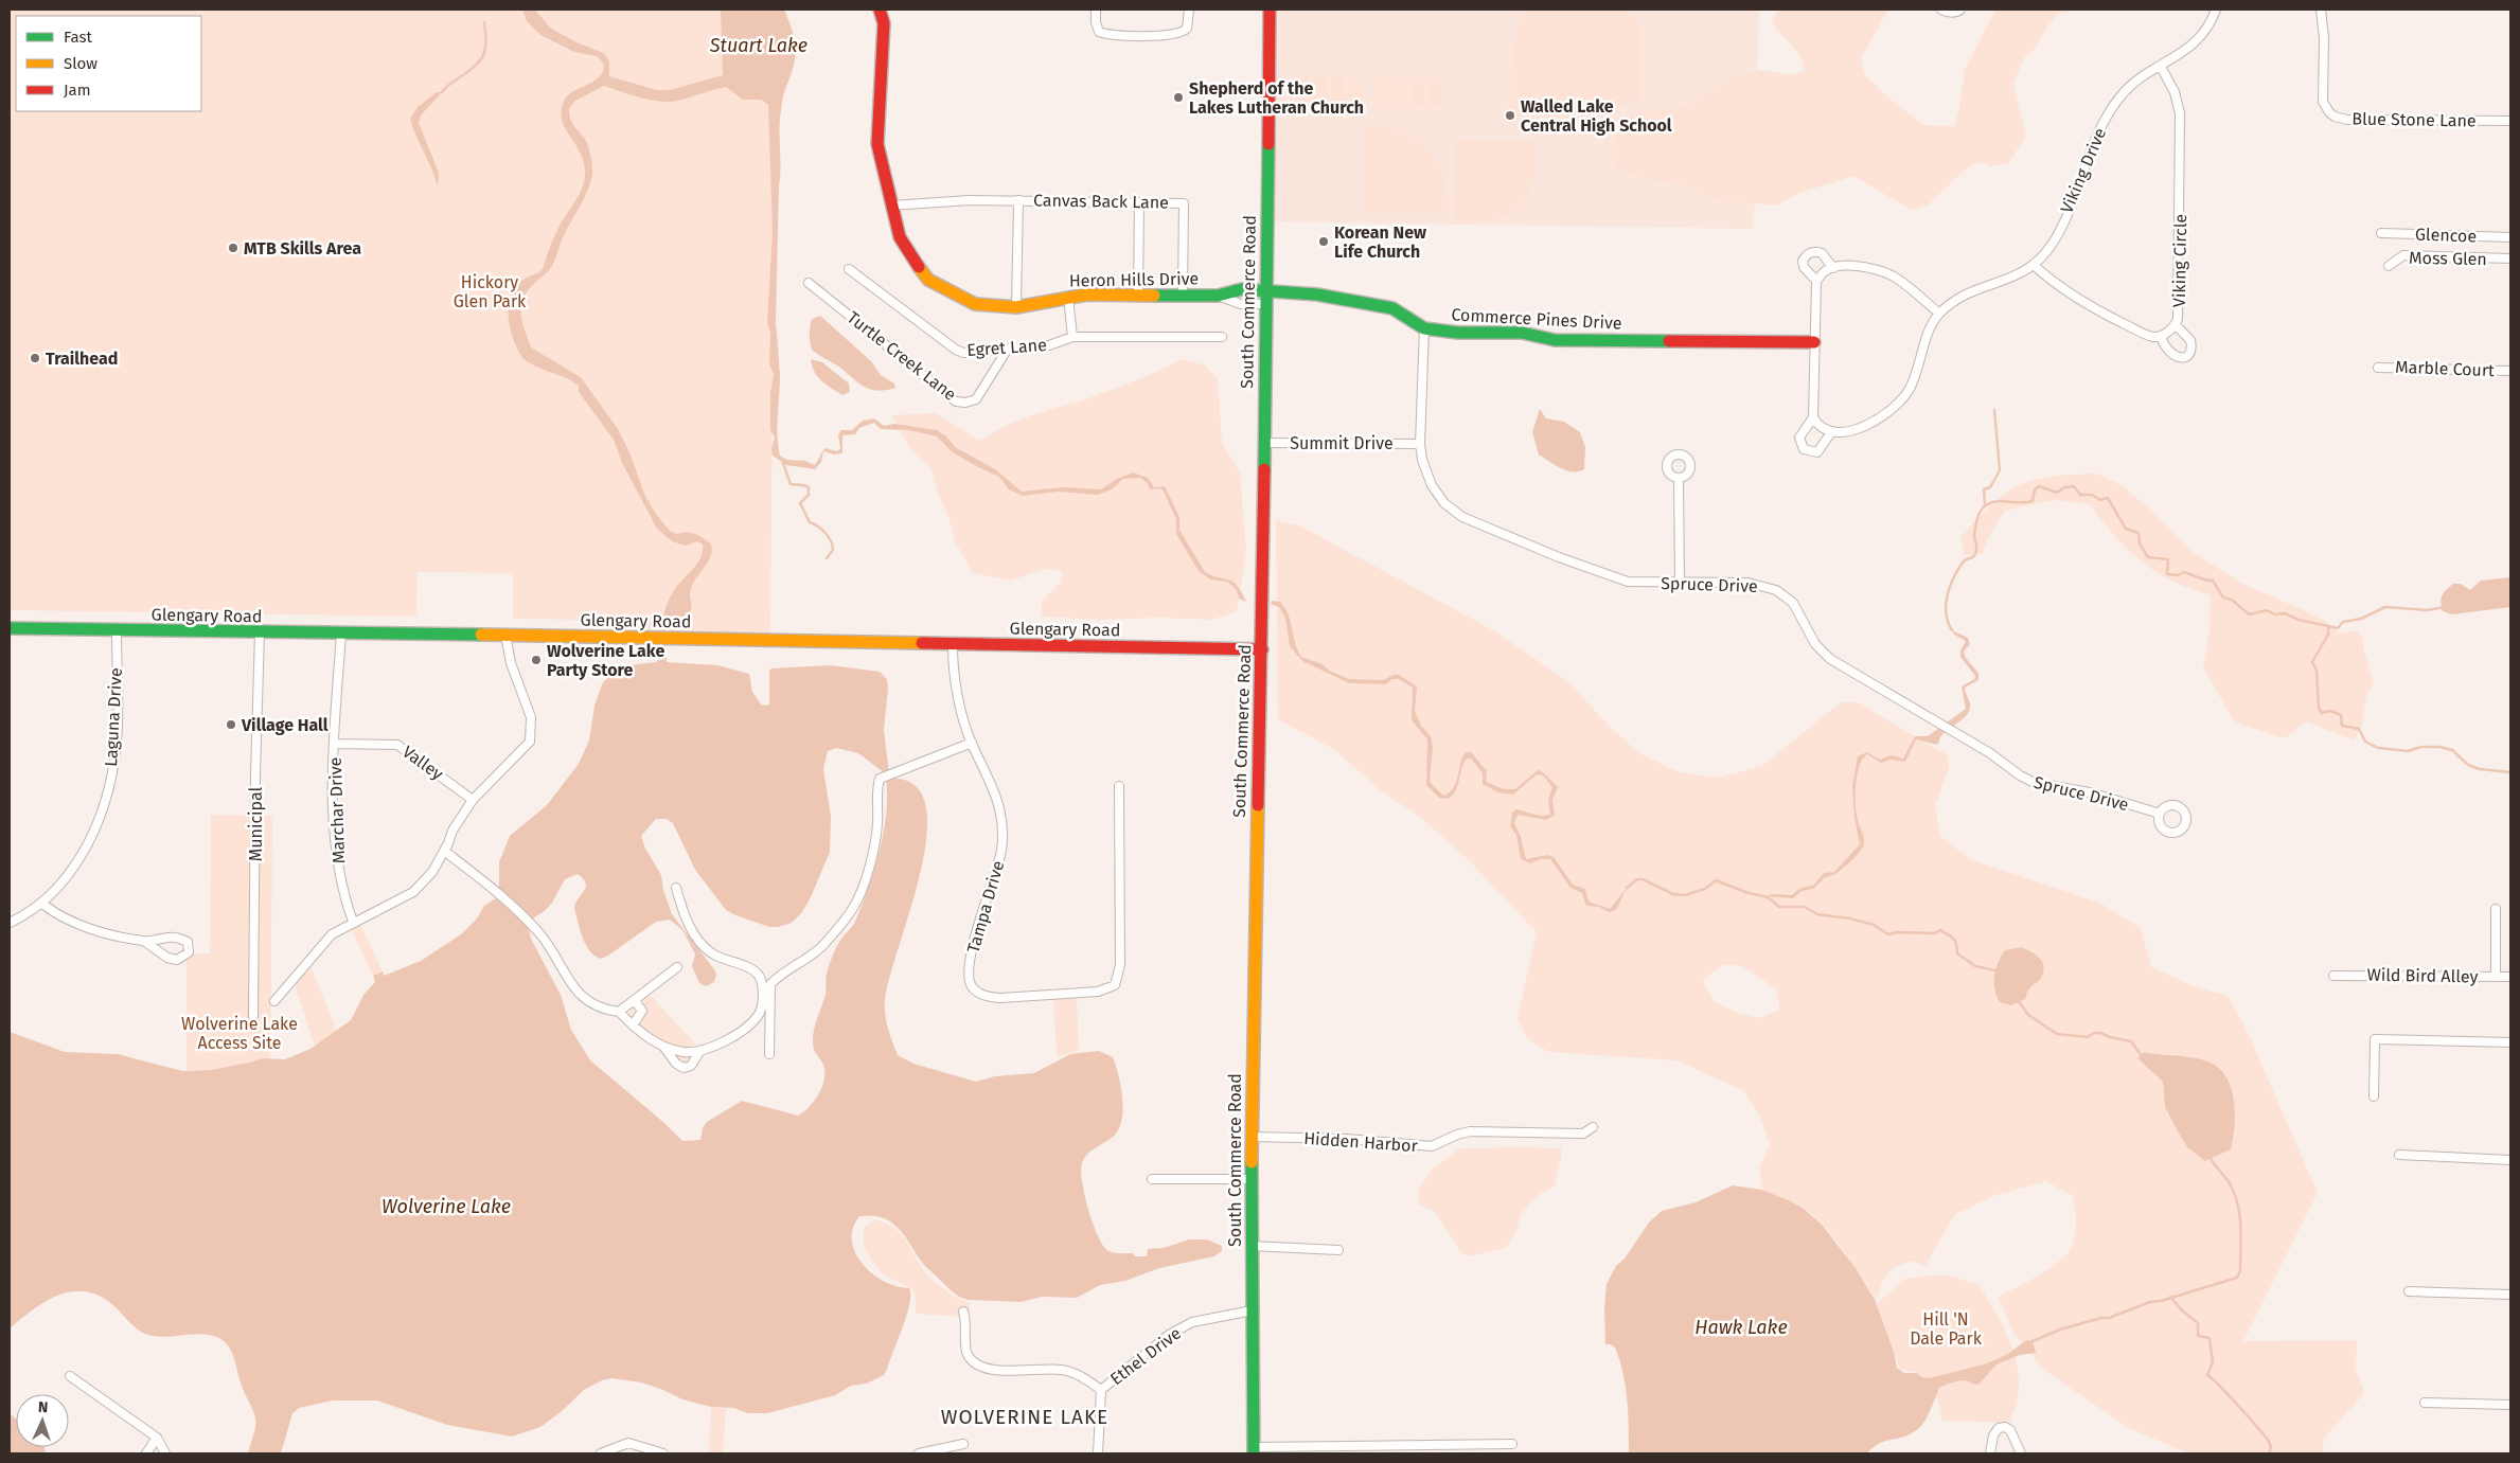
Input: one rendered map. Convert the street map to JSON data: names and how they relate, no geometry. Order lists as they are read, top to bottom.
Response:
{
  "streets": {
    "street": [
      "Blue Stone Lane",
      "Viking Drive",
      "Canvas Back Lane",
      "Glencoe",
      "Moss Glen",
      "Viking Circle",
      "Heron Hills Drive",
      "South Commerce Road",
      "Commerce Pines Drive",
      "Egret Lane",
      "Turtle Creek Lane",
      "Marble Court",
      "Summit Drive",
      "Spruce Drive",
      "Glengary Road",
      "Laguna Drive",
      "Valley",
      "Marchar Drive",
      "Municipal",
      "Tampa Drive",
      "Wild Bird Alley",
      "Hidden Harbor",
      "Ethel Drive"
    ]
  },
  "crossings": [
    ["Viking Drive", "Viking Circle"],
    ["Canvas Back Lane", "Heron Hills Drive"],
    ["Heron Hills Drive", "South Commerce Road"],
    ["Heron Hills Drive", "Commerce Pines Drive"],
    ["South Commerce Road", "Commerce Pines Drive"],
    ["South Commerce Road", "Summit Drive"],
    ["South Commerce Road", "Glengary Road"],
    ["South Commerce Road", "Hidden Harbor"],
    ["South Commerce Road", "Ethel Drive"],
    ["Commerce Pines Drive", "Spruce Drive"],
    ["Egret Lane", "Turtle Creek Lane"],
    ["Summit Drive", "Spruce Drive"],
    ["Glengary Road", "Laguna Drive"],
    ["Glengary Road", "Marchar Drive"],
    ["Glengary Road", "Municipal"],
    ["Glengary Road", "Tampa Drive"],
    ["Valley", "Marchar Drive"]
  ],
  "districts": ["WOLVERINE LAKE"],
  "water": ["Stuart Lake", "Wolverine Lake", "Hawk Lake"],
  "parks": ["Hickory Glen Park", "Wolverine Lake Access Site", "Hill 'N Dale Park"],
  "places": [
    "Shepherd of the Lakes Lutheran Church",
    "Walled Lake Central High School",
    "Korean New Life Church",
    "MTB Skills Area",
    "Trailhead",
    "Wolverine Lake Party Store",
    "Village Hall"
  ],
  "legend": ["Fast", "Slow", "Jam"],
  "north": "top"
}
